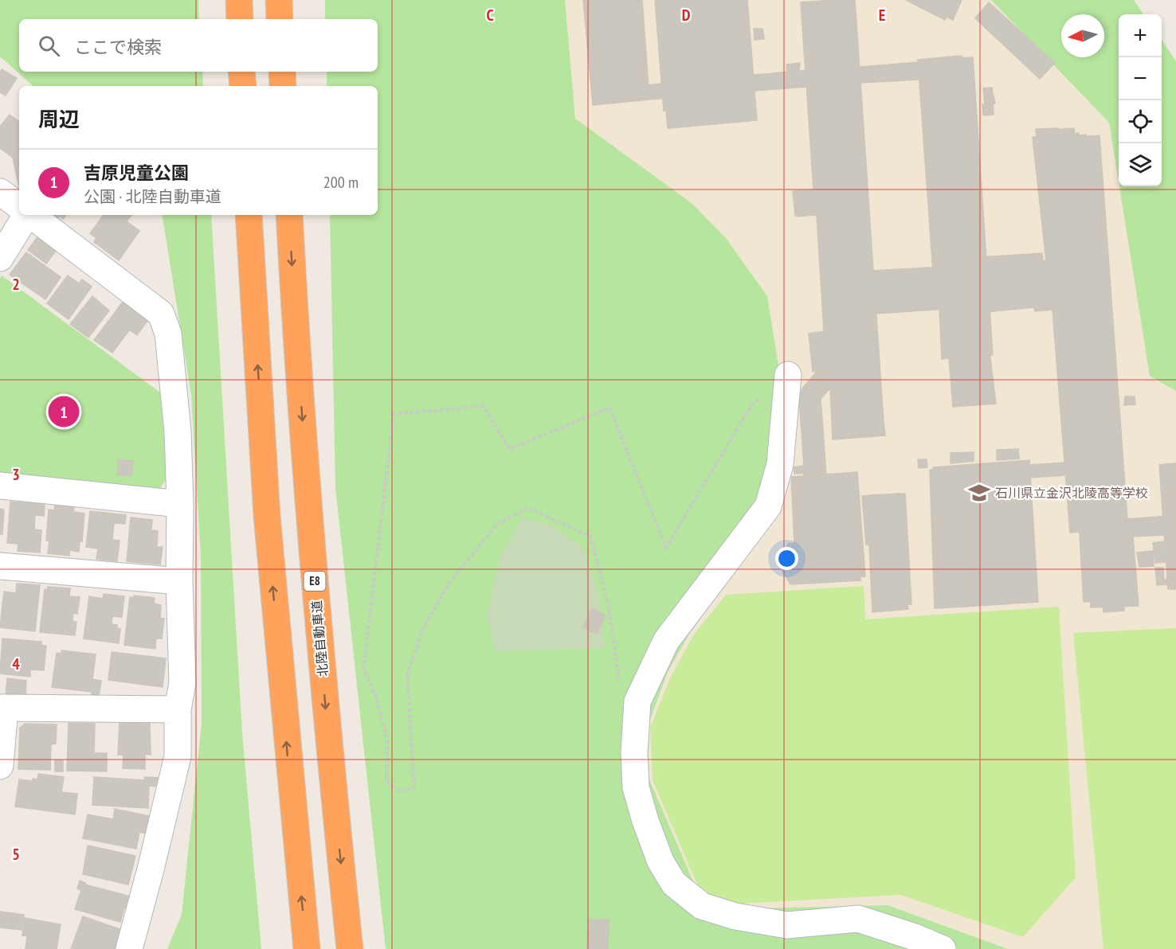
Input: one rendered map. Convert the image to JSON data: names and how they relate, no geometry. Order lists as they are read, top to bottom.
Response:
{
  "streets": {
    "highway": ["E8", "北陸自動車道"]
  },
  "places": {
    "school or university": ["石川県立金沢北陵高等学校"]
  },
  "north": "left",
  "page": {
    "map_buttons": ["+", "−"],
    "search": "ここで検索",
    "heading": "周辺",
    "list": [
      {
        "mark": "1",
        "name": "吉原児童公園",
        "note": "公園 · 北陸自動車道",
        "value": "200 m"
      }
    ],
    "pins": "1"
  },
  "grid": {
    "columns": ["C", "D", "E"],
    "rows": [
      "2",
      "3",
      "4",
      "5"
    ]
  }
}
